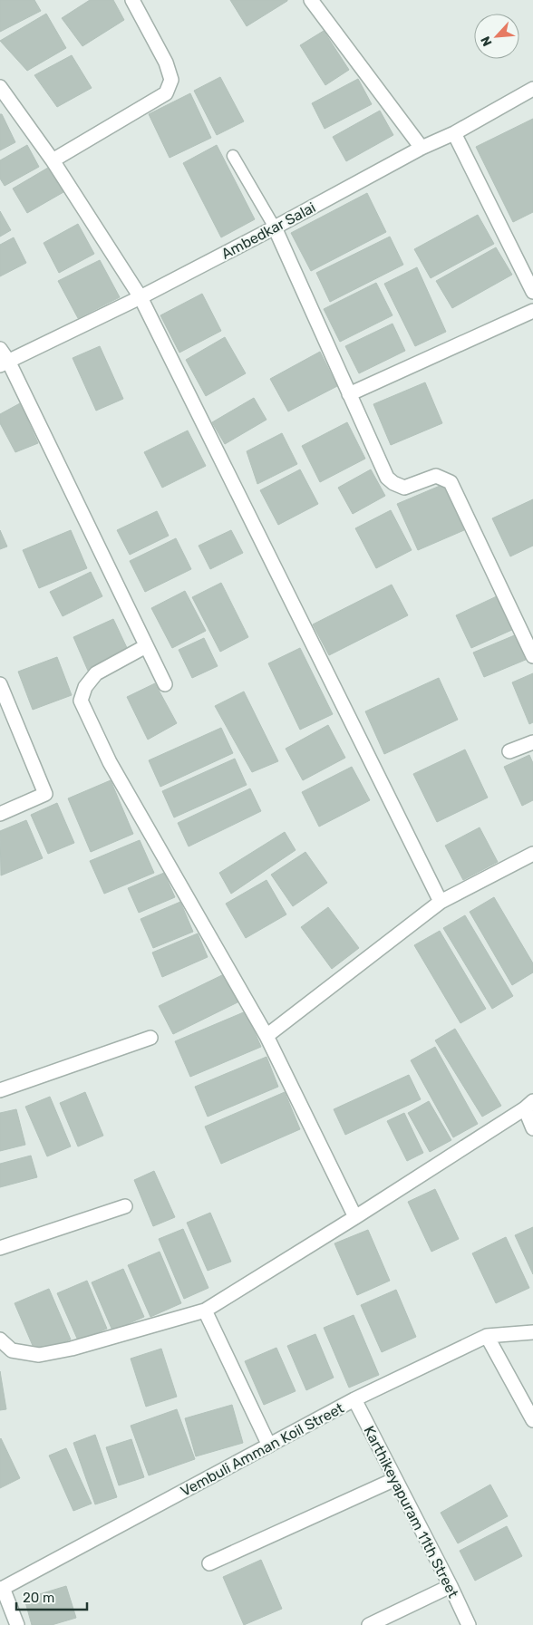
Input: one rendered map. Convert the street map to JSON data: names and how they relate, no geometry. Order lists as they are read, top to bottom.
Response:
{
  "streets": {
    "street": ["Ambedkar Salai", "Vembuli Amman Koil Street", "Karthikeyapuram 11th Street"]
  },
  "crossings": [
    ["Vembuli Amman Koil Street", "Karthikeyapuram 11th Street"]
  ],
  "scale_bar": "20 m",
  "north": "bottom left"
}
